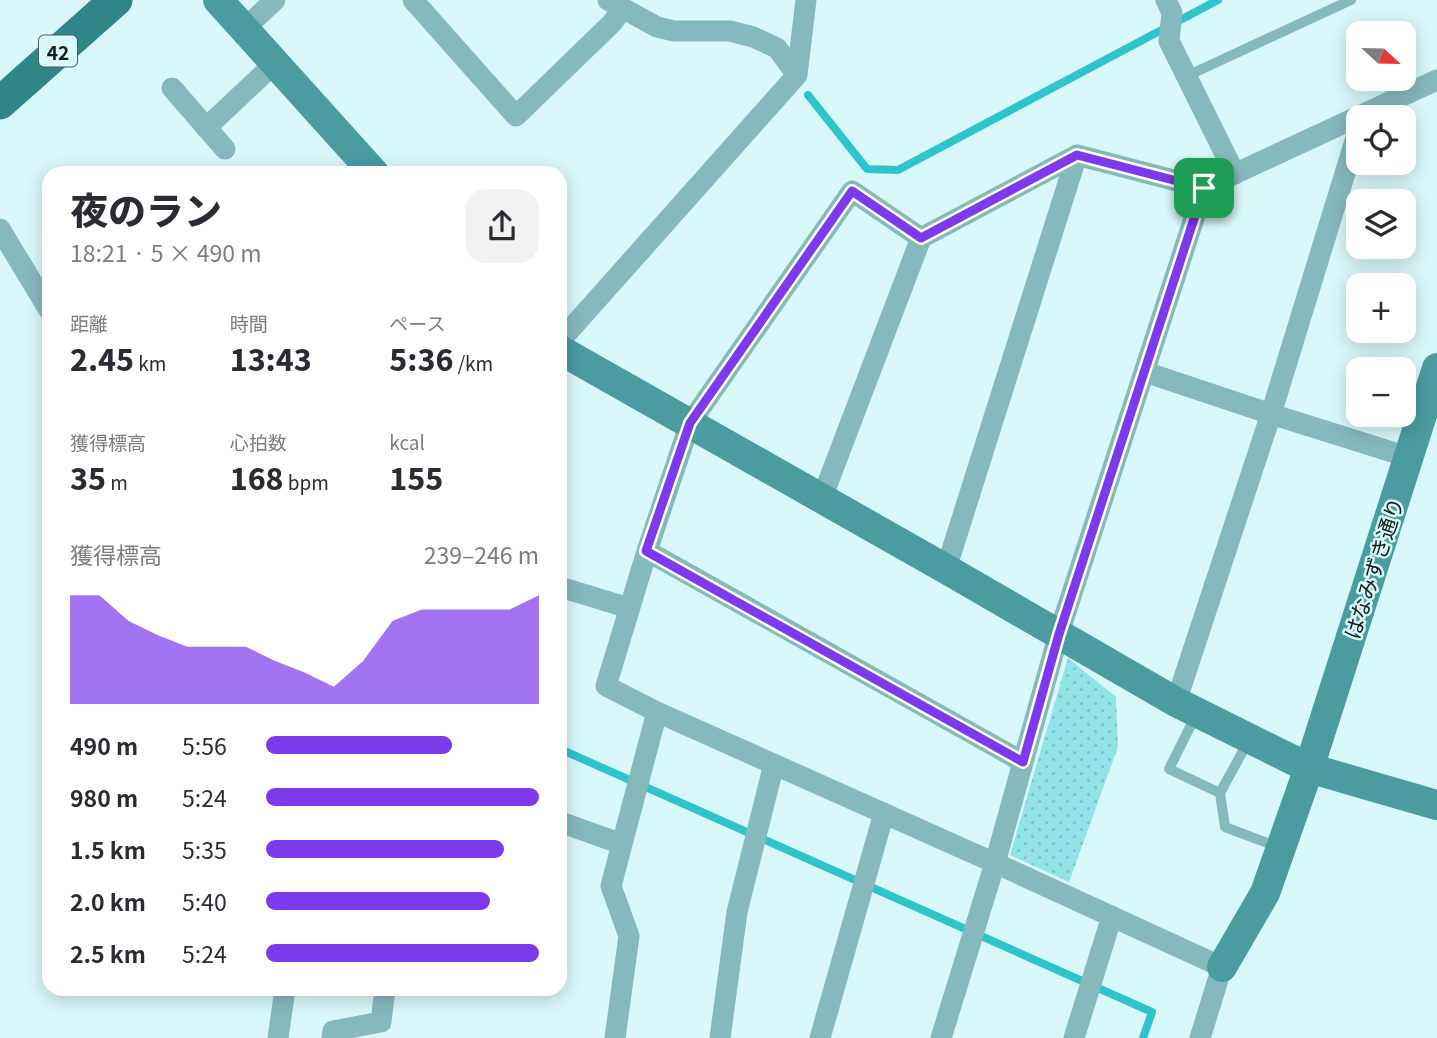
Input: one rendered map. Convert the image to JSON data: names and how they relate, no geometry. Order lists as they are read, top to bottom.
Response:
{
  "streets": {
    "main road": ["42"],
    "street": ["はなみずき通り"]
  },
  "north": "right",
  "page": {
    "map_buttons": ["+", "−"],
    "heading": ["夜のラン", "18:21 · 5 × 490 m"],
    "stats": [
      ["距離", "2.45 km"],
      ["時間", "13:43"],
      ["ペース", "5:36 /km"],
      ["獲得標高", "35 m"],
      ["心拍数", "168 bpm"],
      ["kcal", "155"]
    ],
    "chart": ["獲得標高", "239–246 m"],
    "list": [
      {
        "name": "490 m",
        "note": "5:56"
      },
      {
        "name": "980 m",
        "note": "5:24"
      },
      {
        "name": "1.5 km",
        "note": "5:35"
      },
      {
        "name": "2.0 km",
        "note": "5:40"
      },
      {
        "name": "2.5 km",
        "note": "5:24"
      }
    ]
  }
}
